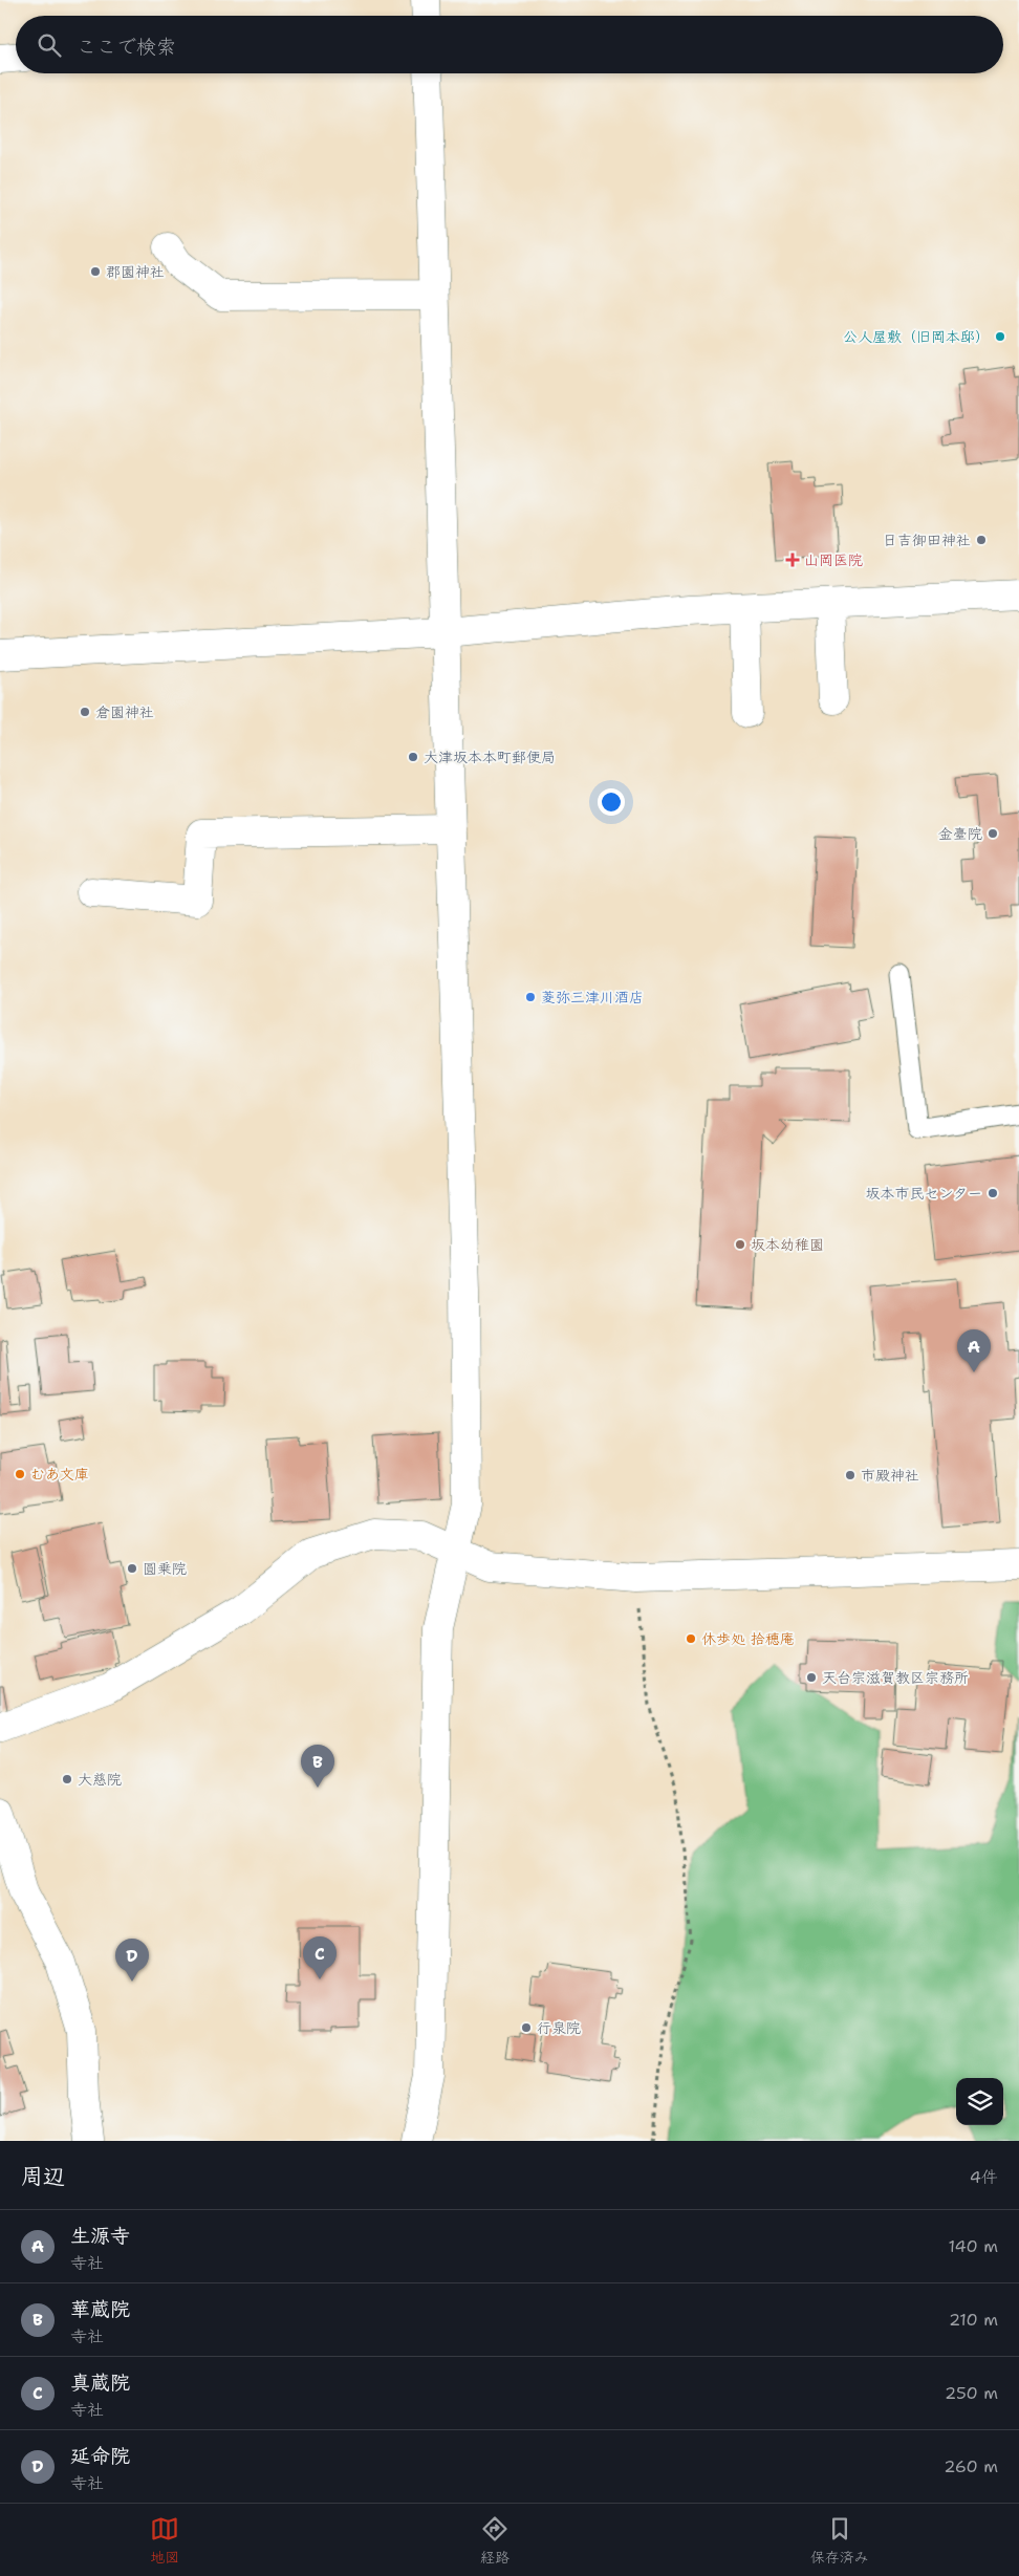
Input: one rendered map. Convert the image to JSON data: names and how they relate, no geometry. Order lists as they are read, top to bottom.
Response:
{
  "places": {
    "other": [
      "郡園神社",
      "公人屋敷（旧岡本邸）",
      "日吉御田神社",
      "倉園神社",
      "大津坂本本町郵便局",
      "金臺院",
      "菱弥三津川酒店",
      "坂本市民センター",
      "坂本幼稚園",
      "むあ文庫",
      "市殿神社",
      "圓乗院",
      "休歩処 拾穂庵",
      "天台宗滋賀教区宗務所",
      "大慈院",
      "行泉院"
    ],
    "health": ["山岡医院"]
  },
  "page": {
    "search": "ここで検索",
    "pins": [
      "A",
      "B",
      "C",
      "D"
    ],
    "heading": ["周辺", "4件"],
    "list": [
      {
        "mark": "A",
        "name": "生源寺",
        "note": "寺社",
        "value": "140 m"
      },
      {
        "mark": "B",
        "name": "華蔵院",
        "note": "寺社",
        "value": "210 m"
      },
      {
        "mark": "C",
        "name": "真蔵院",
        "note": "寺社",
        "value": "250 m"
      },
      {
        "mark": "D",
        "name": "延命院",
        "note": "寺社",
        "value": "260 m"
      }
    ],
    "nav": ["地図", "経路", "保存済み"]
  }
}
